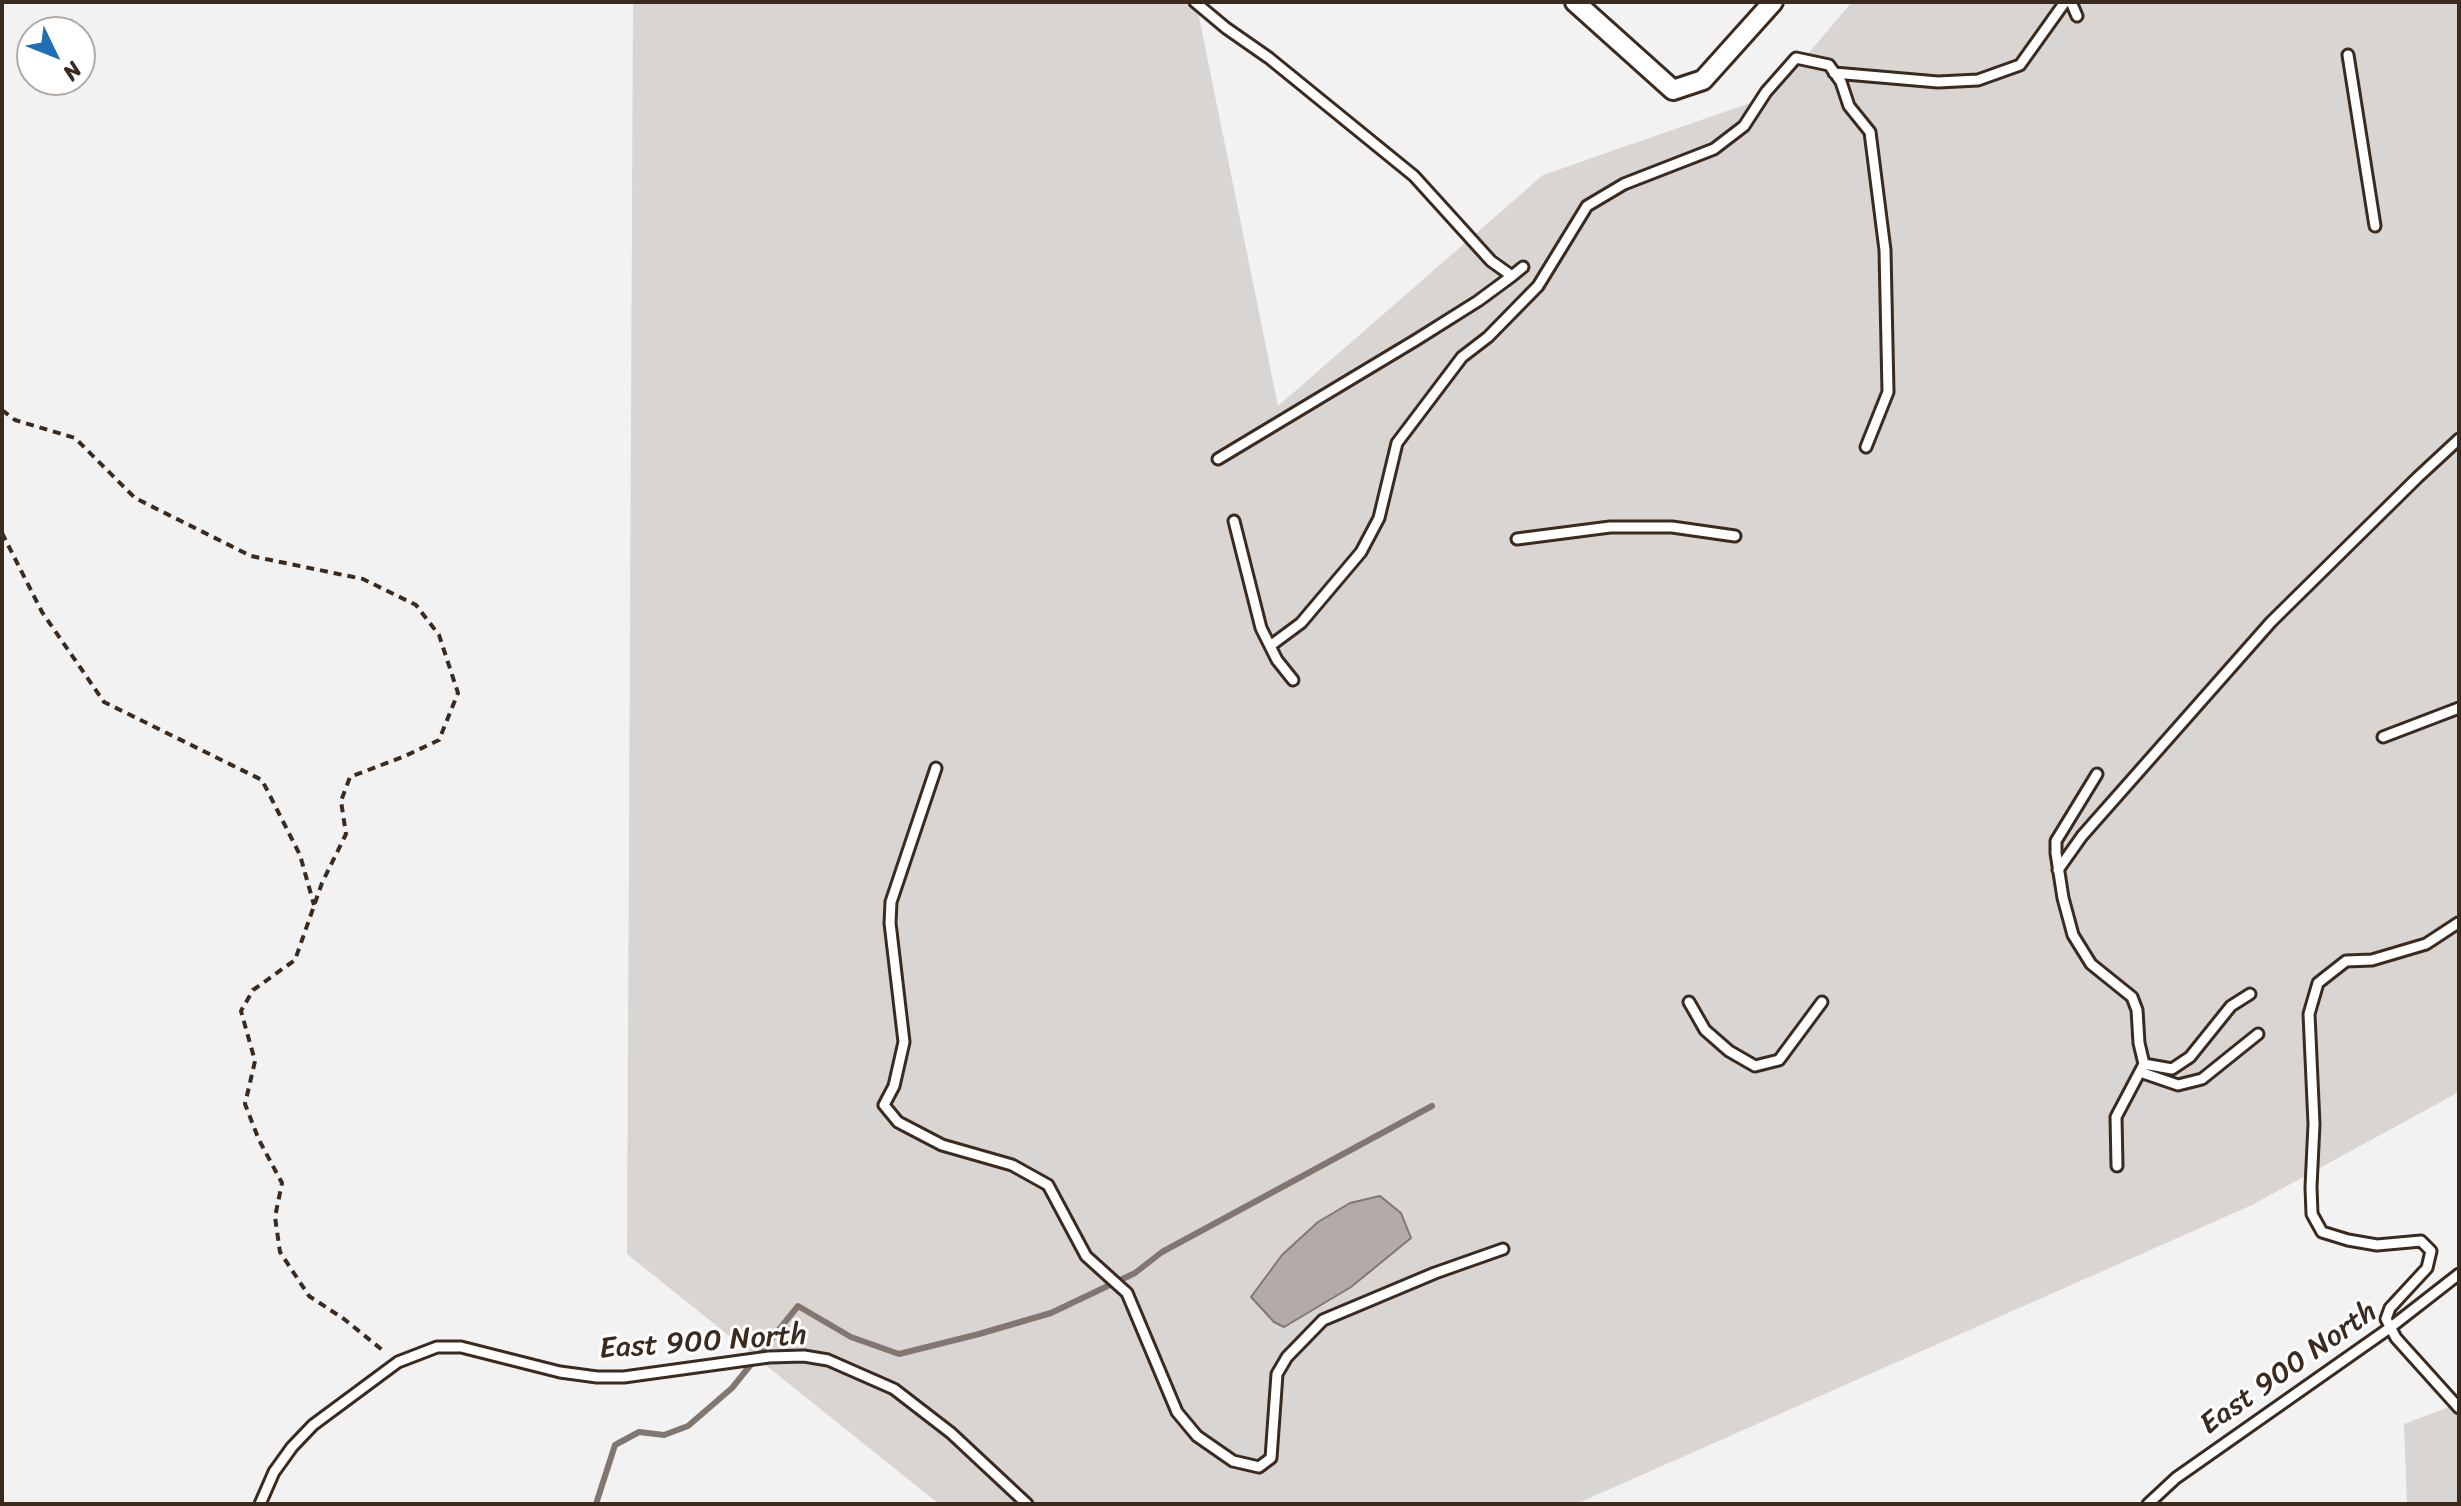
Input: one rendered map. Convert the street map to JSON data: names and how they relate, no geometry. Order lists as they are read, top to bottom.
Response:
{
  "streets": {
    "lane": ["East 900 North"]
  },
  "north": "bottom right"
}
